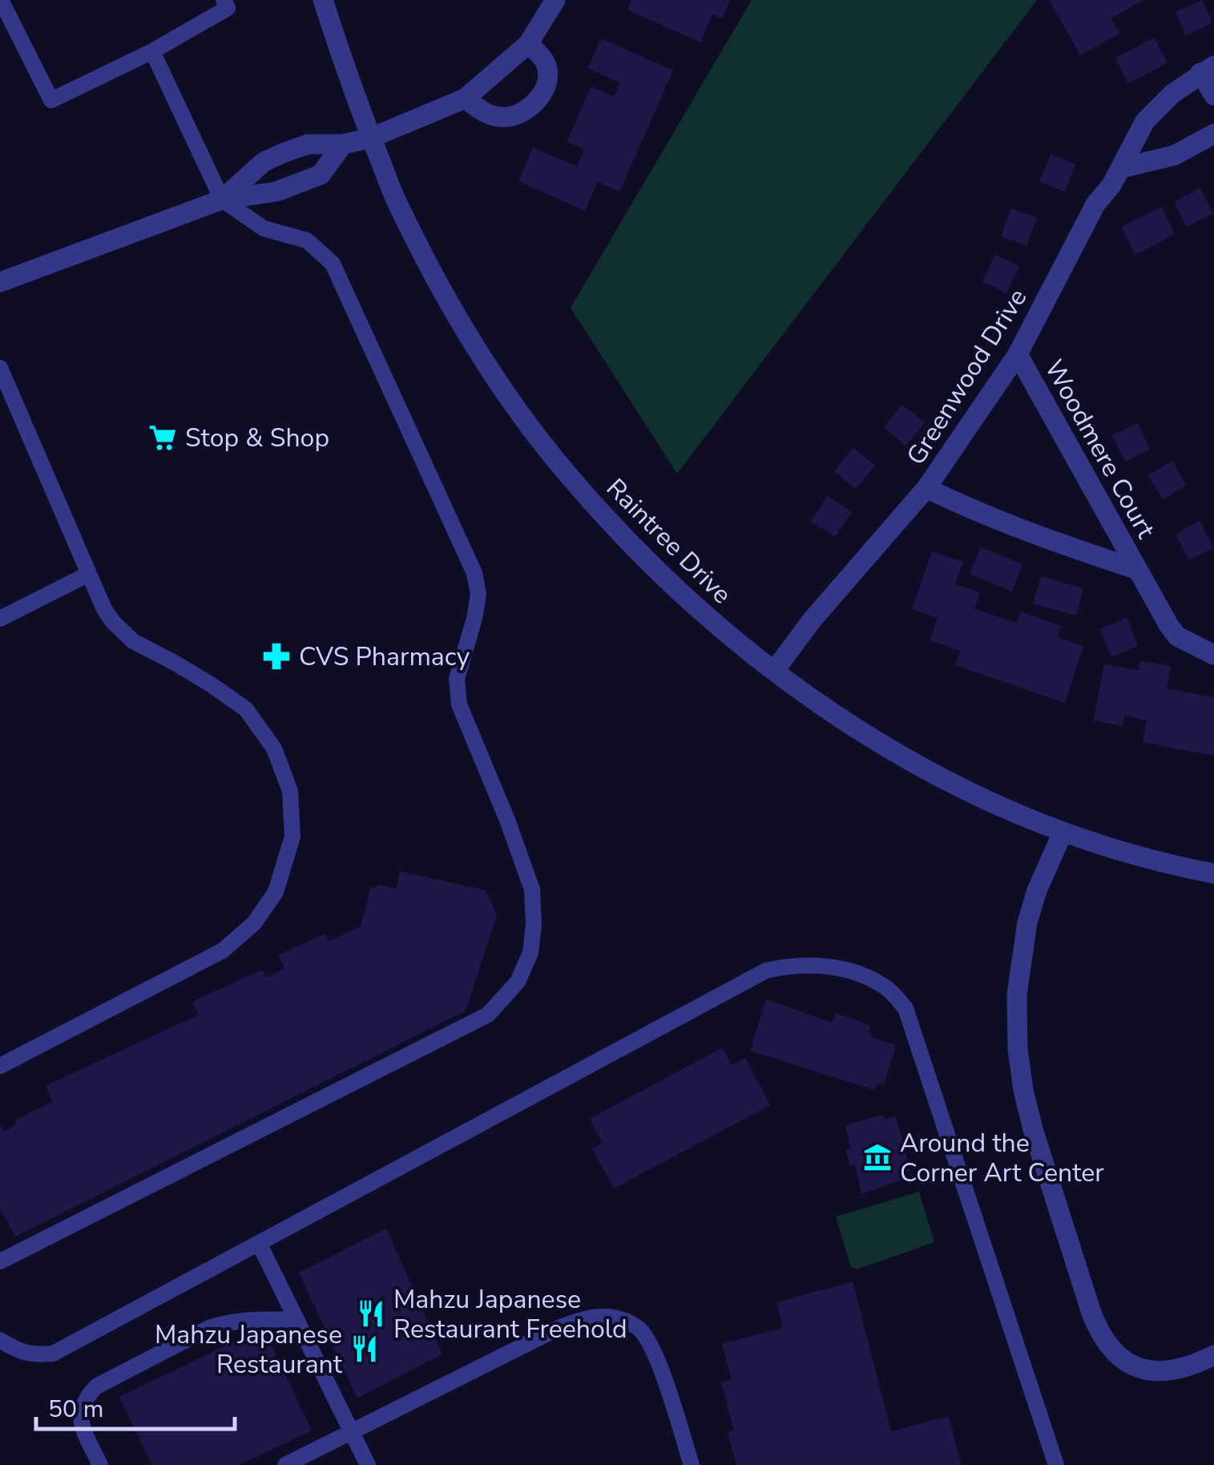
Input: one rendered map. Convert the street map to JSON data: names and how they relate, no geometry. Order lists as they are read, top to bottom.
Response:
{
  "streets": {
    "street": ["Greenwood Drive", "Woodmere Court", "Raintree Drive"]
  },
  "crossings": [
    ["Greenwood Drive", "Woodmere Court"],
    ["Greenwood Drive", "Raintree Drive"]
  ],
  "places": {
    "supermarket": ["Stop & Shop"],
    "pharmacy": ["CVS Pharmacy"],
    "museum": ["Around the Corner Art Center"],
    "restaurant": ["Mahzu Japanese Restaurant Freehold", "Mahzu Japanese Restaurant"]
  },
  "scale_bar": "50 m"
}
